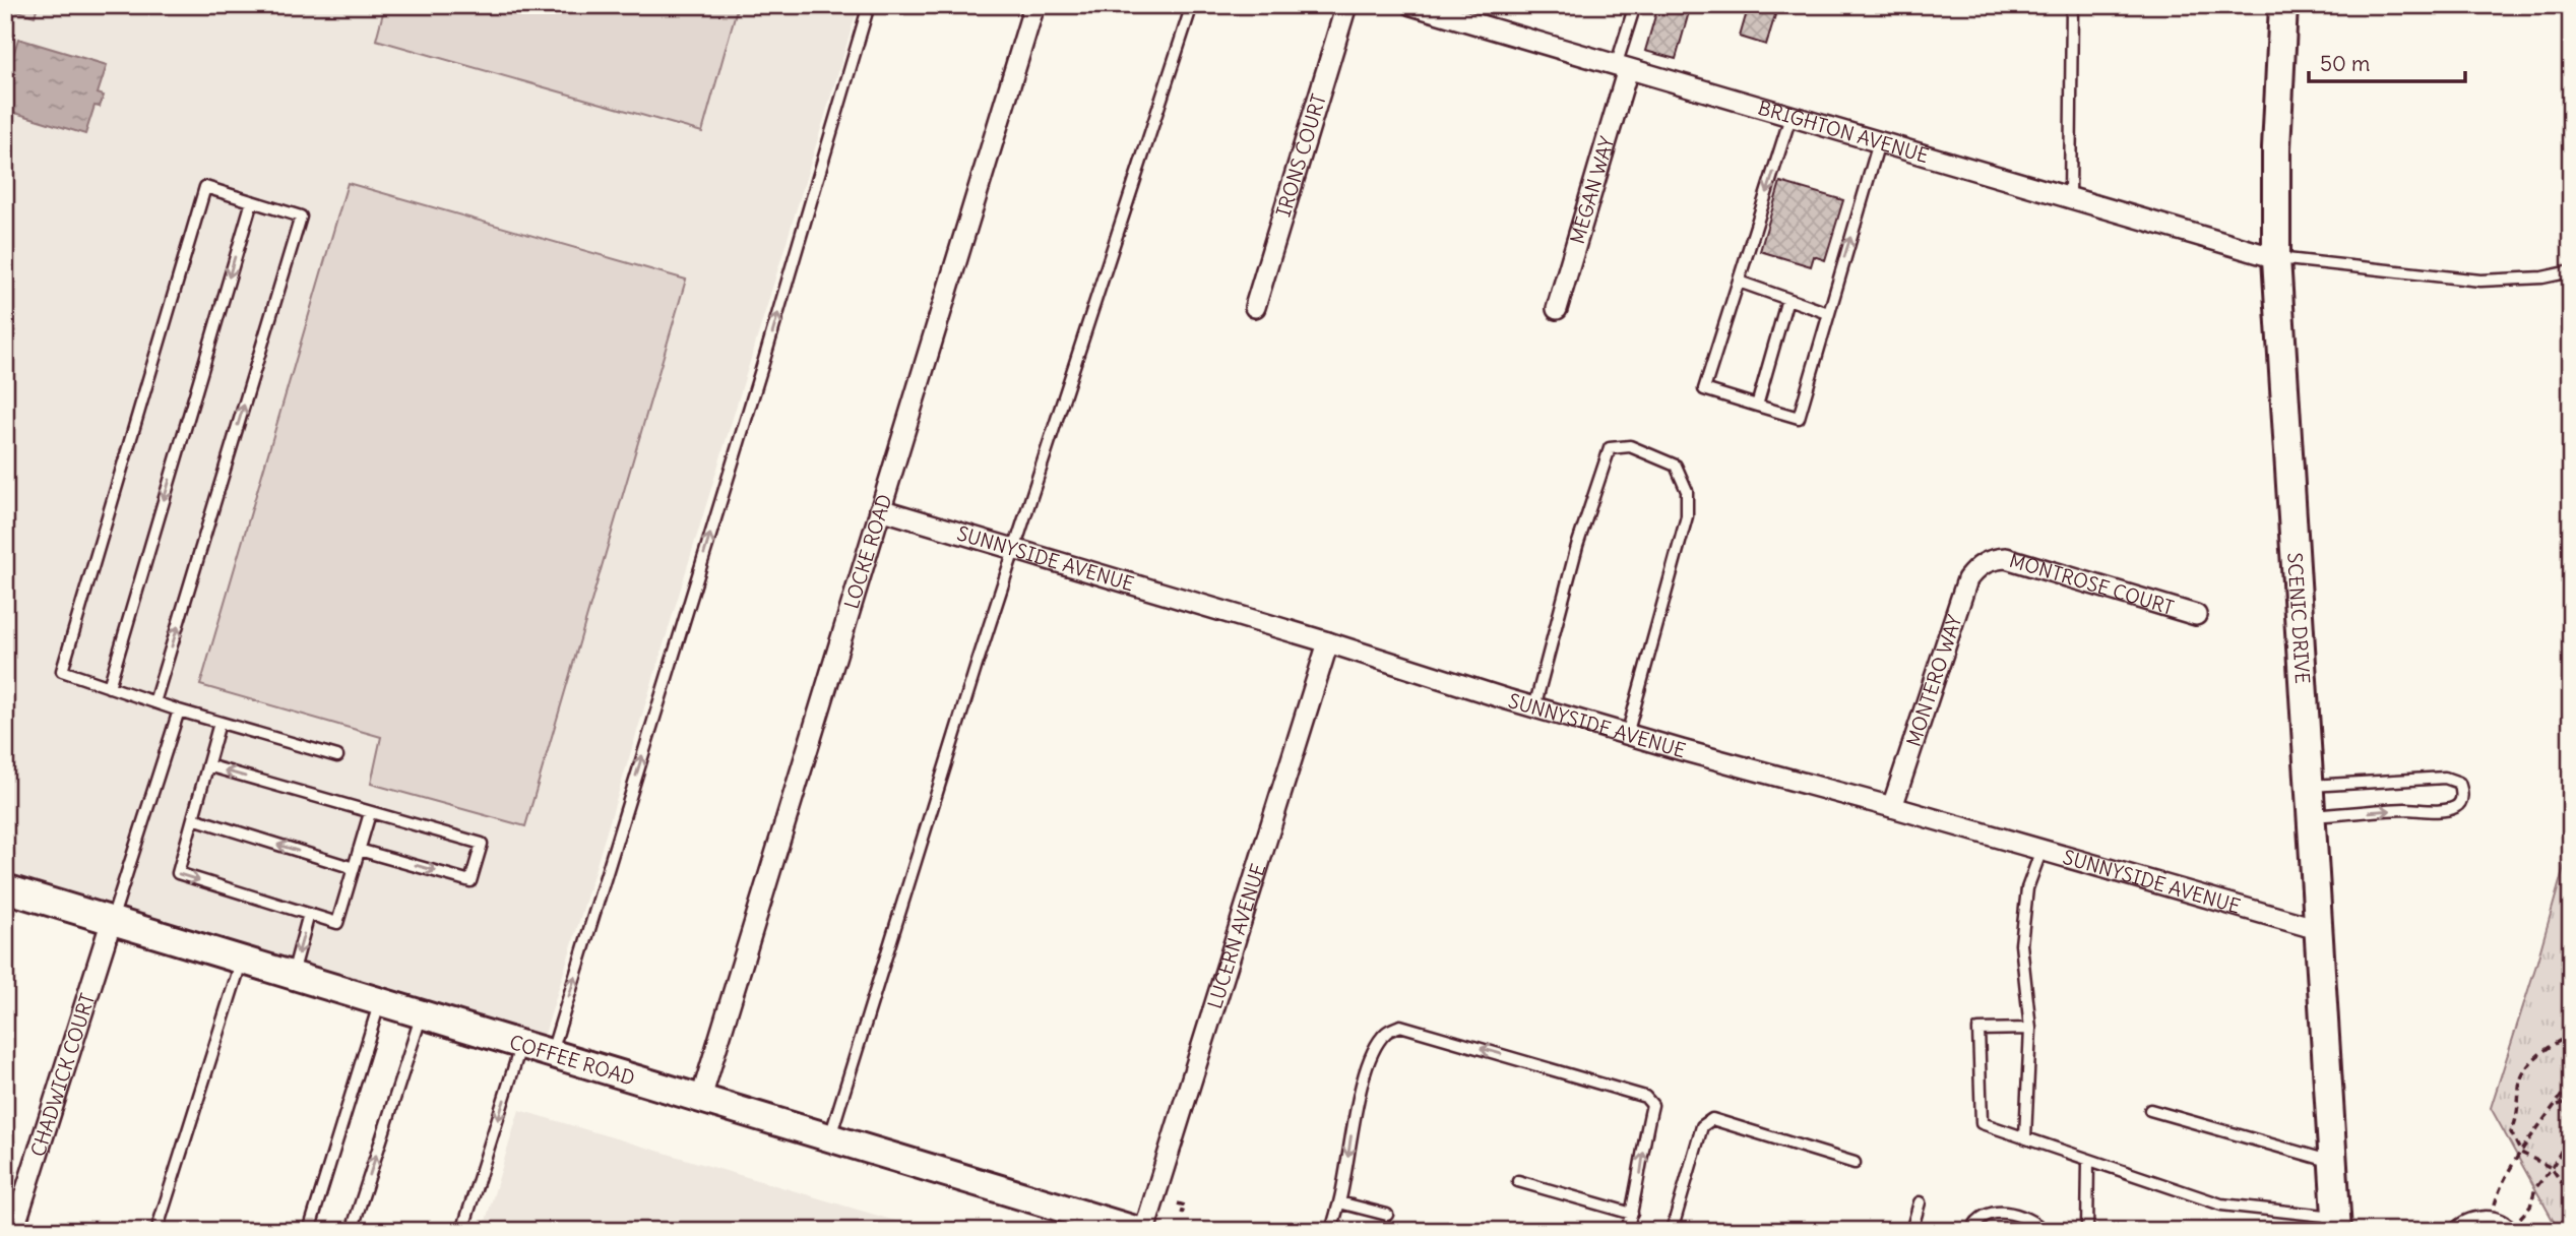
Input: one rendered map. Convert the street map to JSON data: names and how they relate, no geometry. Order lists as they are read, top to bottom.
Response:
{
  "streets": {
    "main road": ["SCENIC DRIVE", "COFFEE ROAD"],
    "street": [
      "BRIGHTON AVENUE",
      "IRONS COURT",
      "MEGAN WAY",
      "LOCKE ROAD",
      "SUNNYSIDE AVENUE",
      "MONTROSE COURT",
      "MONTERO WAY",
      "LUCERN AVENUE",
      "CHADWICK COURT"
    ]
  },
  "crossings": [
    ["BRIGHTON AVENUE", "MEGAN WAY"],
    ["BRIGHTON AVENUE", "SCENIC DRIVE"],
    ["LOCKE ROAD", "SUNNYSIDE AVENUE"],
    ["LOCKE ROAD", "COFFEE ROAD"],
    ["SUNNYSIDE AVENUE", "SCENIC DRIVE"],
    ["SUNNYSIDE AVENUE", "MONTERO WAY"],
    ["SUNNYSIDE AVENUE", "LUCERN AVENUE"],
    ["MONTROSE COURT", "MONTERO WAY"],
    ["COFFEE ROAD", "CHADWICK COURT"]
  ],
  "scale_bar": "50 m"
}
